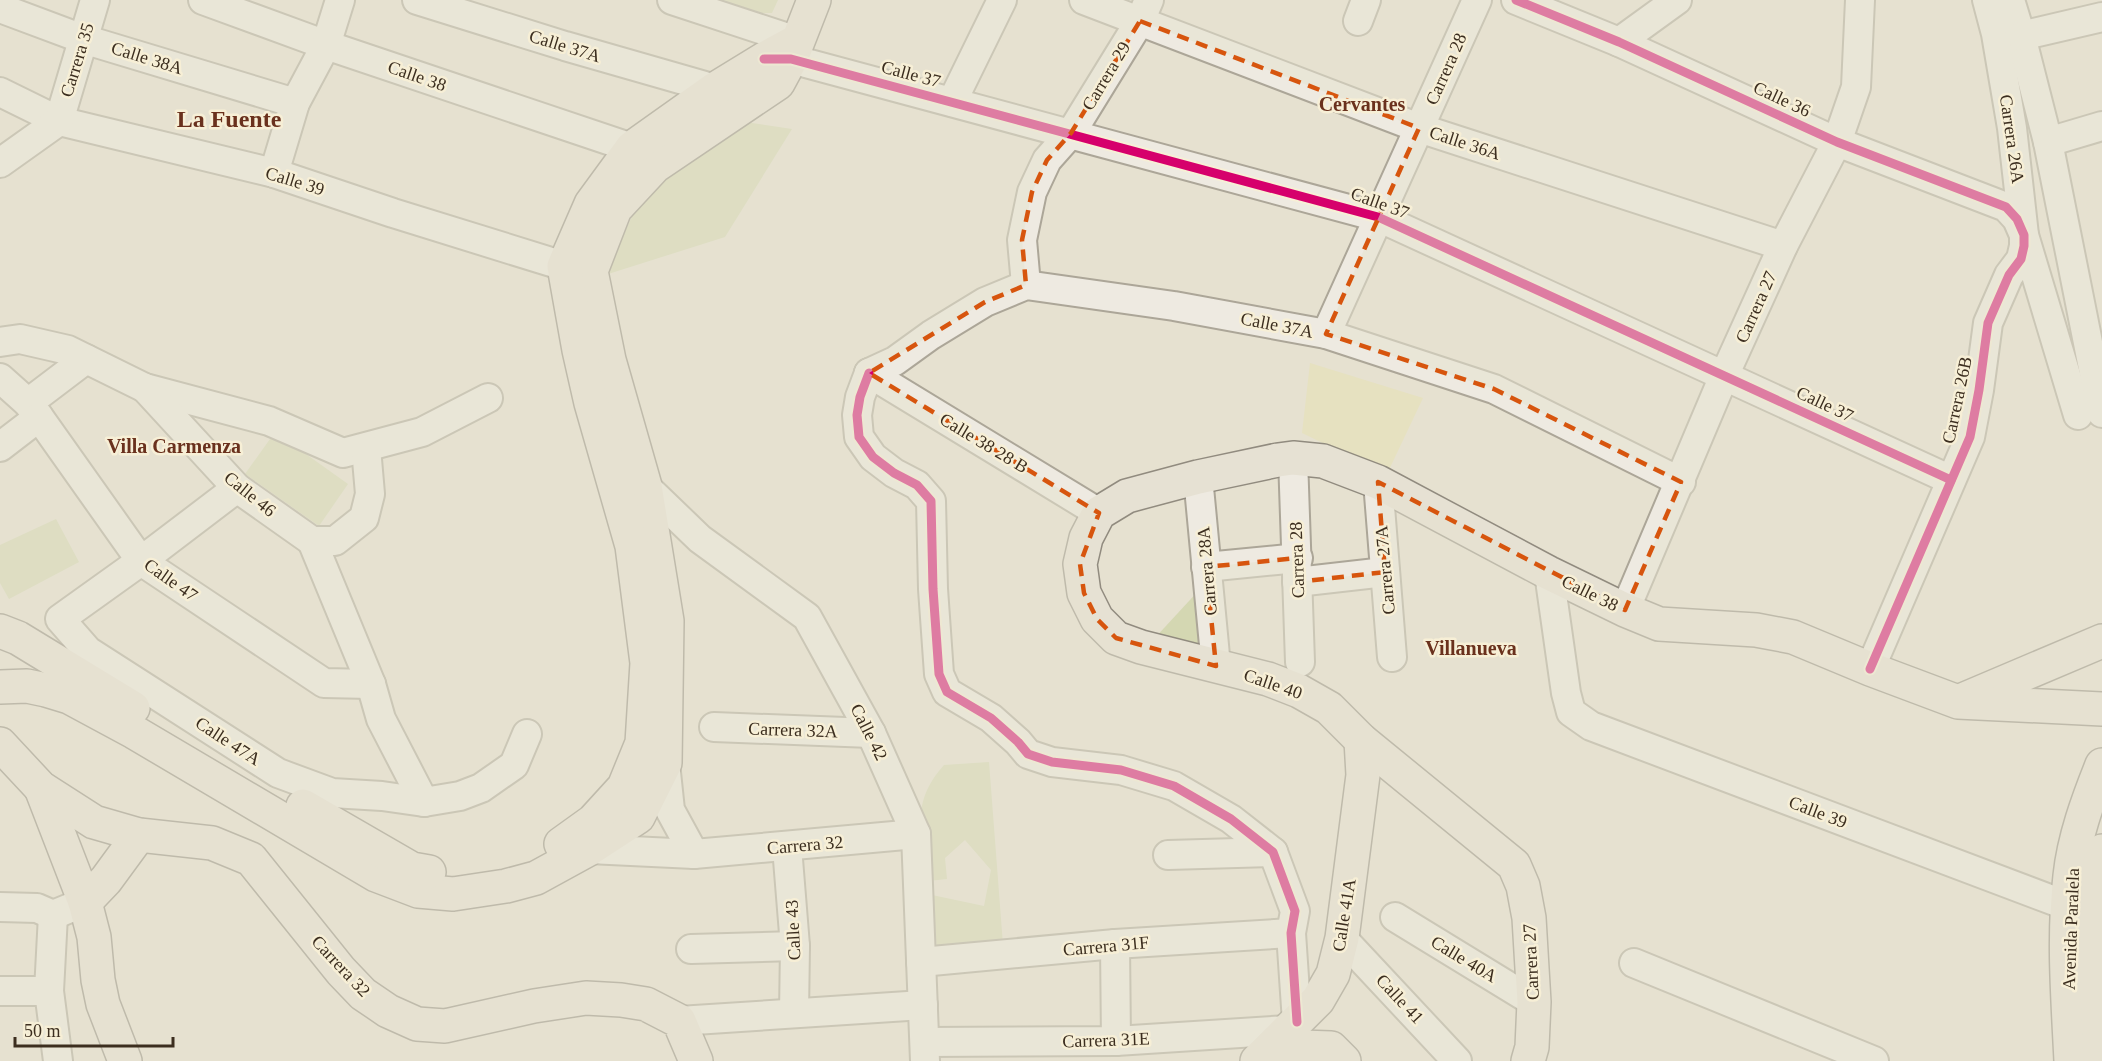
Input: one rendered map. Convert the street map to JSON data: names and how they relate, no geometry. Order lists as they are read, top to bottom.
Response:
{
  "streets": {
    "main road": [
      "Calle 38",
      "Carrera 27",
      "Calle 40",
      "Carrera 32",
      "Calle 41A",
      "Avenida Paralela"
    ],
    "street": [
      "Calle 37A",
      "Calle 38A",
      "Carrera 35",
      "Carrera 28",
      "Calle 37",
      "Carrera 29",
      "Calle 36",
      "Carrera 26A",
      "Calle 36A",
      "Calle 39",
      "Carrera 26B",
      "Calle 38 28 B",
      "Calle 46",
      "Carrera 27A",
      "Carrera 28A",
      "Calle 47",
      "Carrera 32A",
      "Calle 42",
      "Calle 47A",
      "Calle 43",
      "Carrera 31F",
      "Calle 40A",
      "Calle 41",
      "Carrera 31E"
    ]
  },
  "crossings": [
    ["Calle 37A", "Carrera 28"],
    ["Calle 37A", "Carrera 29"],
    ["Calle 37A", "Carrera 27"],
    ["Calle 38A", "Carrera 35"],
    ["Carrera 35", "Calle 39"],
    ["Carrera 28", "Calle 37"],
    ["Carrera 28", "Calle 38"],
    ["Carrera 28", "Calle 36A"],
    ["Calle 37", "Carrera 29"],
    ["Calle 37", "Carrera 27"],
    ["Calle 37", "Carrera 26B"],
    ["Calle 38", "Calle 39"],
    ["Calle 38", "Carrera 27"],
    ["Calle 38", "Carrera 26B"],
    ["Calle 38", "Calle 38 28 B"],
    ["Calle 38", "Carrera 27A"],
    ["Calle 38", "Carrera 28A"],
    ["Calle 38", "Calle 40"],
    ["Carrera 29", "Calle 36A"],
    ["Calle 36", "Carrera 26A"],
    ["Calle 36", "Carrera 27"],
    ["Calle 36", "Carrera 26B"],
    ["Carrera 26A", "Carrera 26B"],
    ["Calle 36A", "Carrera 27"],
    ["Calle 39", "Avenida Paralela"],
    ["Carrera 27", "Calle 41A"],
    ["Carrera 27", "Calle 40A"],
    ["Calle 38 28 B", "Calle 40"],
    ["Carrera 28A", "Calle 40"],
    ["Calle 47", "Calle 47A"],
    ["Calle 40", "Calle 41A"],
    ["Carrera 32A", "Calle 42"],
    ["Calle 42", "Carrera 32"],
    ["Calle 42", "Carrera 31F"],
    ["Calle 42", "Carrera 31E"],
    ["Carrera 32", "Calle 43"],
    ["Calle 41A", "Calle 41"],
    ["Calle 41A", "Carrera 31E"]
  ],
  "districts": [
    "Cervantes",
    "La Fuente",
    "Villa Carmenza",
    "Villanueva"
  ],
  "scale_bar": "50 m"
}
